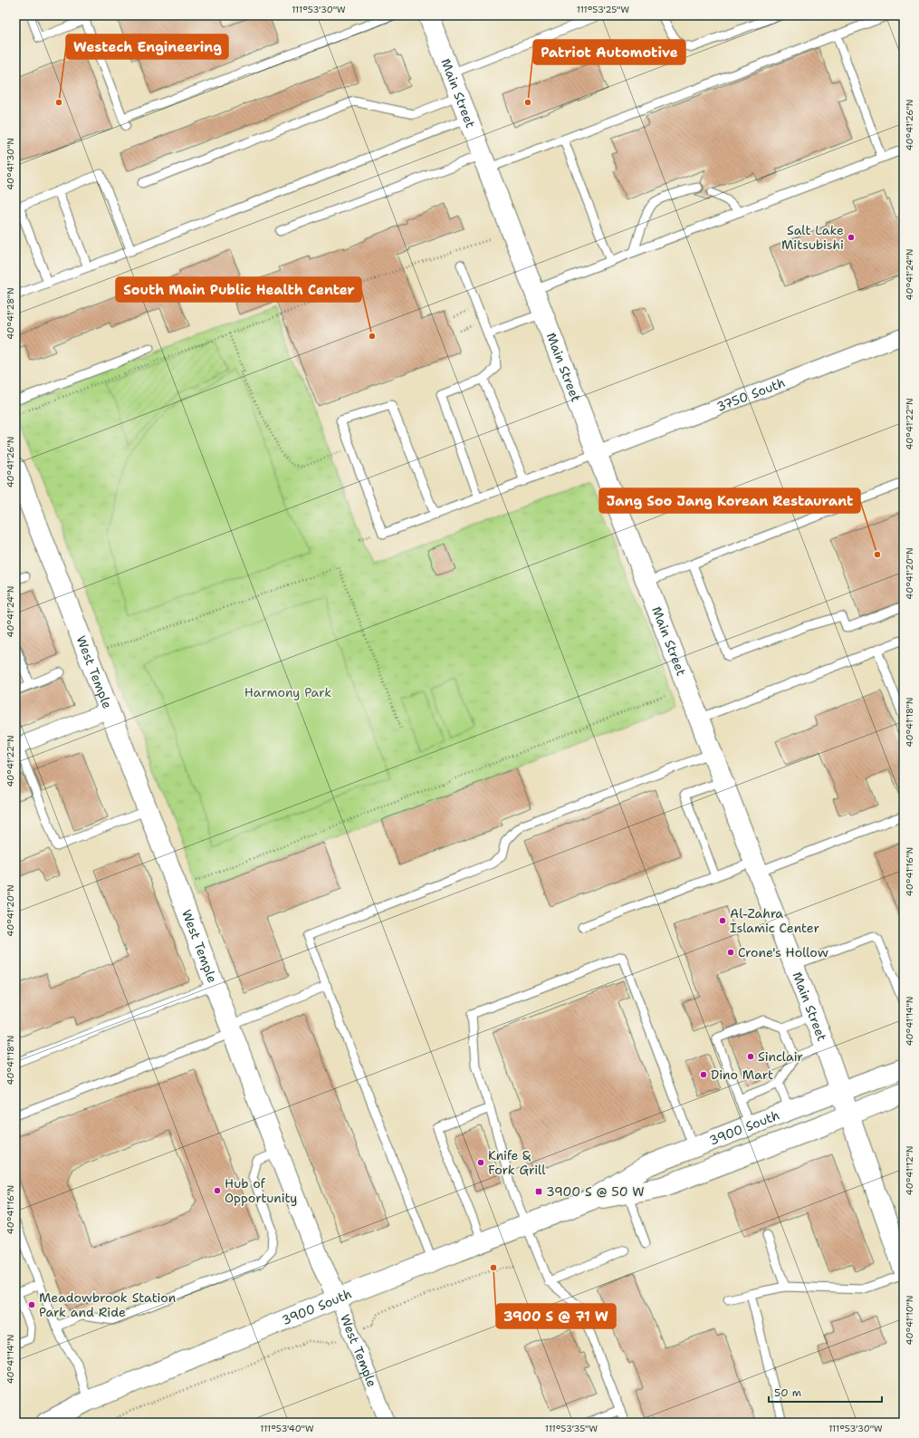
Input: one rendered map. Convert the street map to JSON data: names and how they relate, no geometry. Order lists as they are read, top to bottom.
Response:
{
  "streets": {
    "street": [
      "Main Street",
      "3750 South",
      "West Temple",
      "3900 South"
    ]
  },
  "crossings": [
    ["Main Street", "3750 South"],
    ["Main Street", "3900 South"],
    ["West Temple", "3900 South"]
  ],
  "parks": ["Harmony Park"],
  "places": {
    "other": [
      "Westech Engineering",
      "Patriot Automotive",
      "Salt Lake Mitsubishi",
      "South Main Public Health Center",
      "Jang Soo Jang Korean Restaurant",
      "Al-Zahra Islamic Center",
      "Crone's Hollow",
      "Sinclair",
      "Dino Mart",
      "Knife & Fork Grill",
      "Hub of Opportunity",
      "3900 S @ 71 W",
      "Meadowbrook Station Park and Ride"
    ],
    "transit": ["3900 S @ 50 W"]
  },
  "scale_bar": "50 m",
  "coordinates": [
    "111°53'30\"W",
    "111°53'25\"W",
    "40°41'26\"N",
    "40°41'30\"N",
    "40°41'24\"N",
    "40°41'28\"N",
    "40°41'22\"N",
    "40°41'20\"N",
    "40°41'18\"N",
    "40°41'16\"N",
    "40°41'14\"N",
    "40°41'12\"N",
    "40°41'10\"N",
    "111°53'40\"W",
    "111°53'35\"W"
  ]
}
